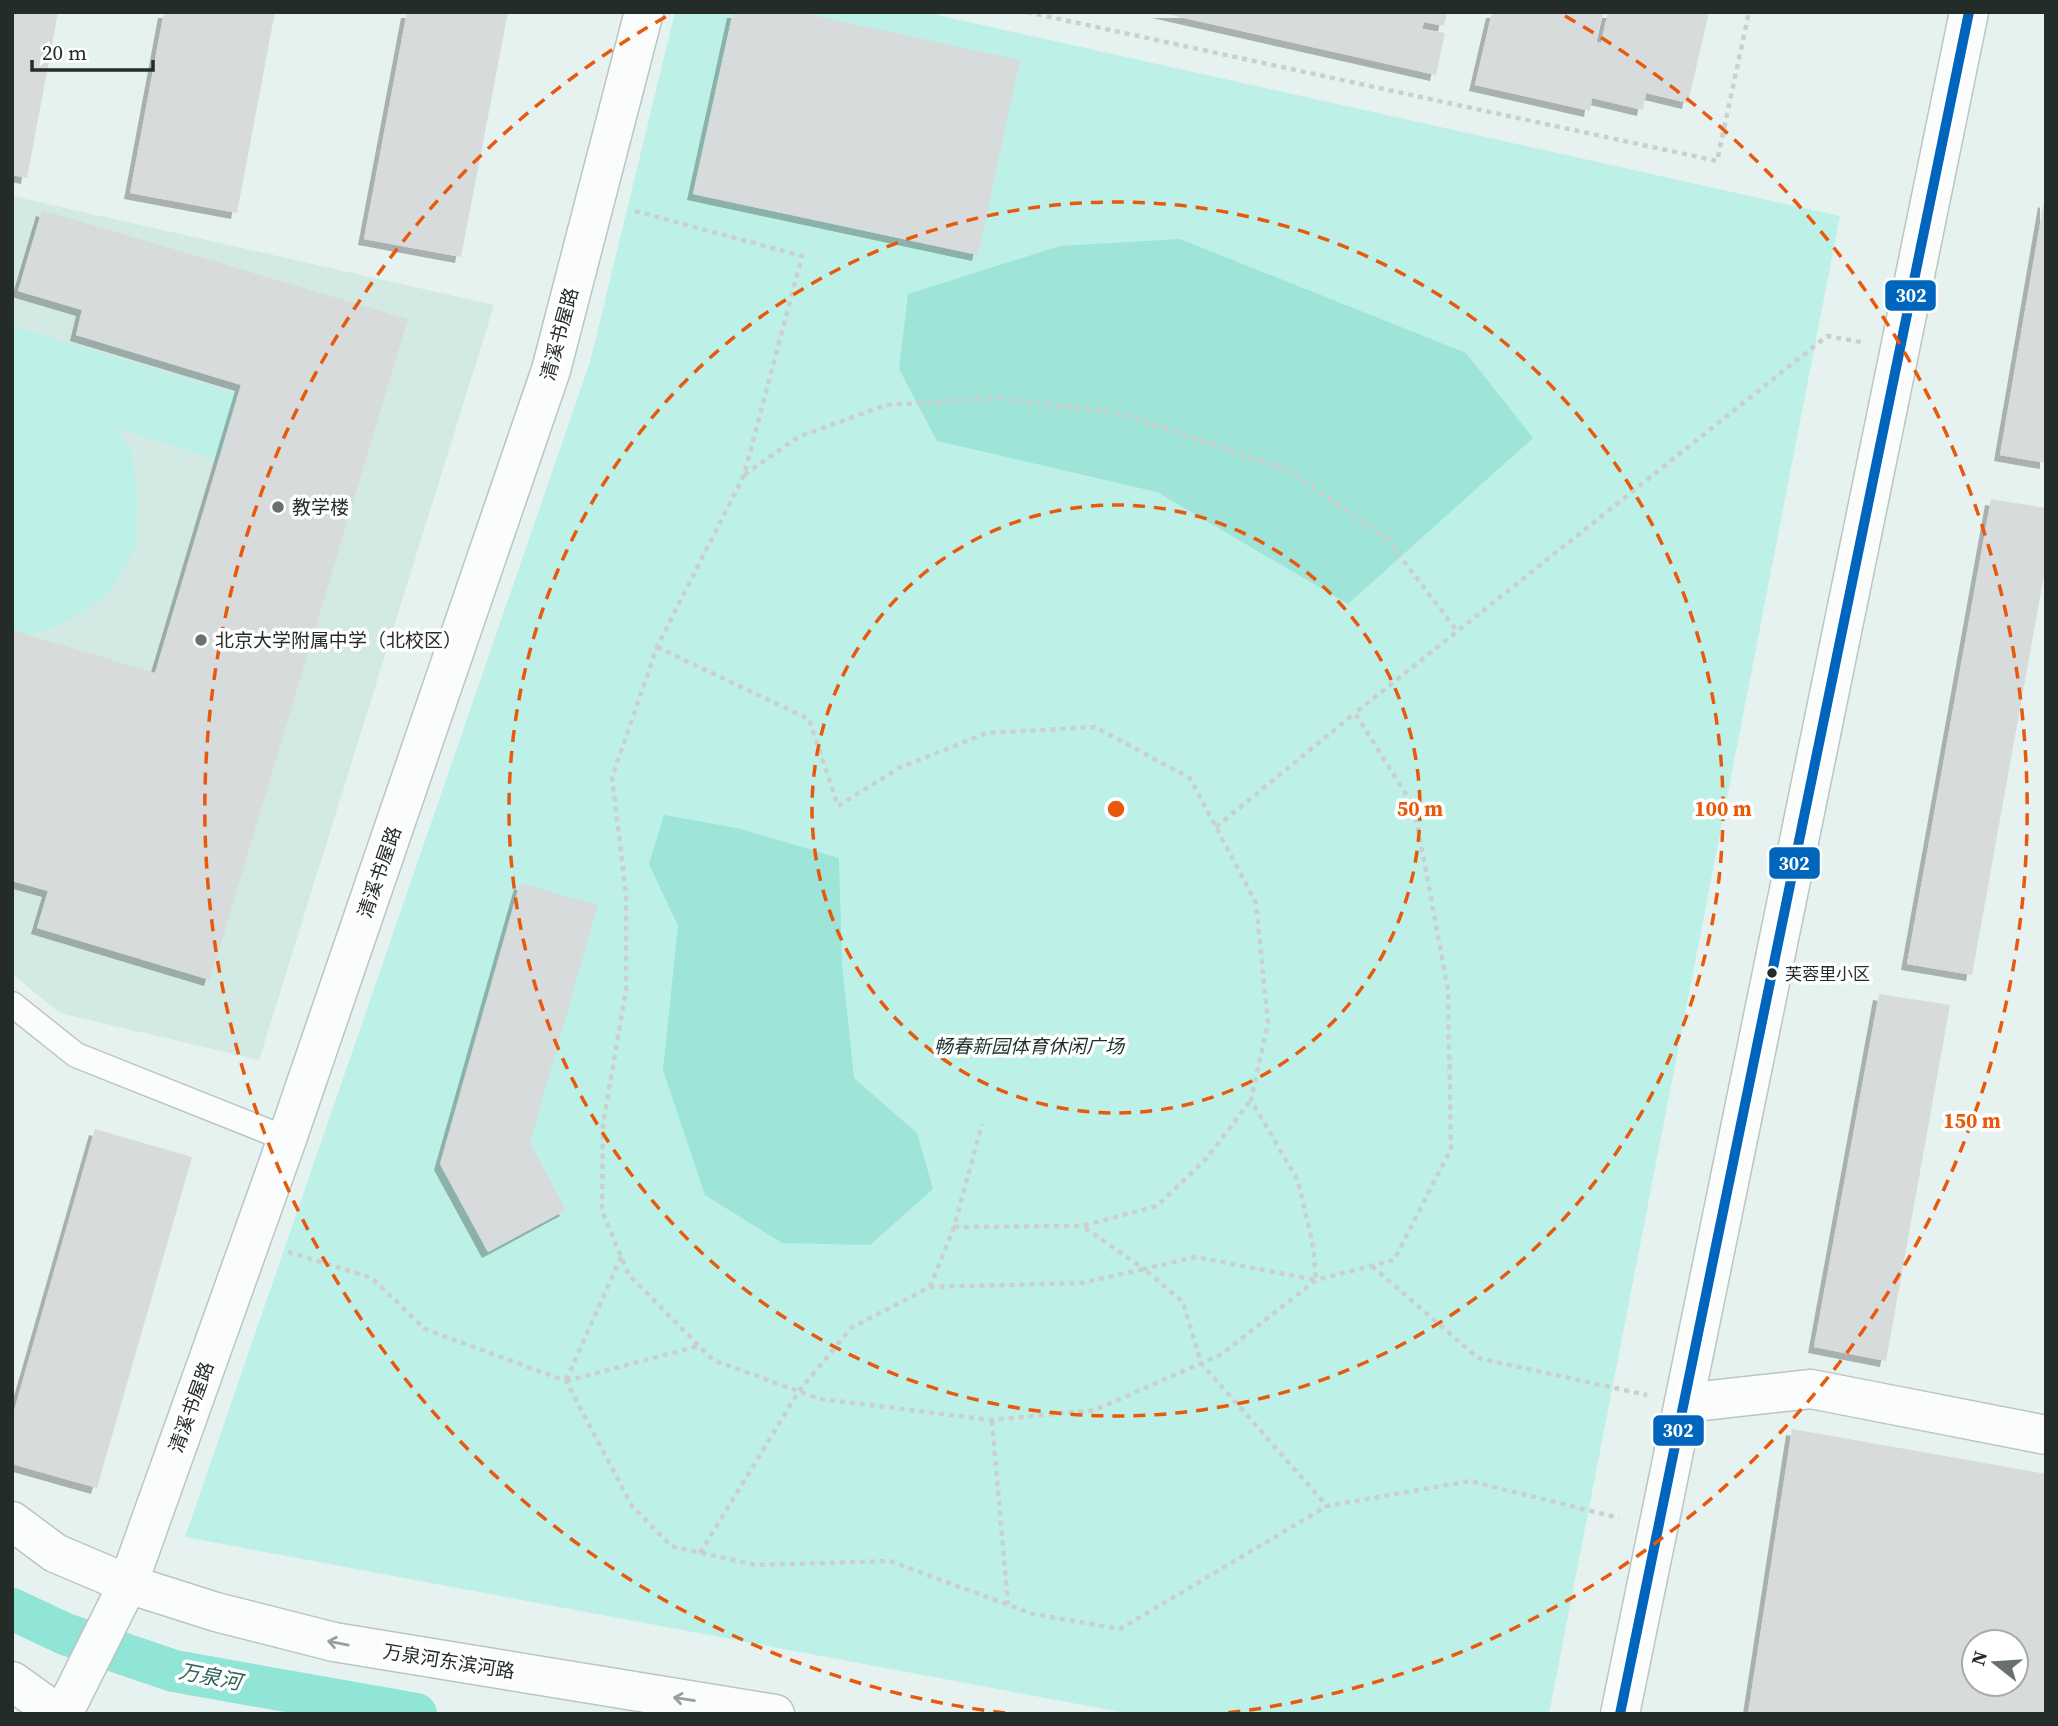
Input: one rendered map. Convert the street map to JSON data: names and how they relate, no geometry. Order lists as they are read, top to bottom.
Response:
{
  "streets": {
    "street": ["清溪书屋路", "万泉河东滨河路"]
  },
  "crossings": [
    ["清溪书屋路", "万泉河东滨河路"]
  ],
  "one_way": ["万泉河东滨河路"],
  "water": ["万泉河"],
  "parks": ["畅春新园体育休闲广场"],
  "places": ["教学楼", "北京大学附属中学（北校区）", "芙蓉里小区"],
  "lines": ["transit line 302"],
  "scale_bar": "20 m",
  "north": "left",
  "rings": ["50 m", "100 m", "150 m"]
}
